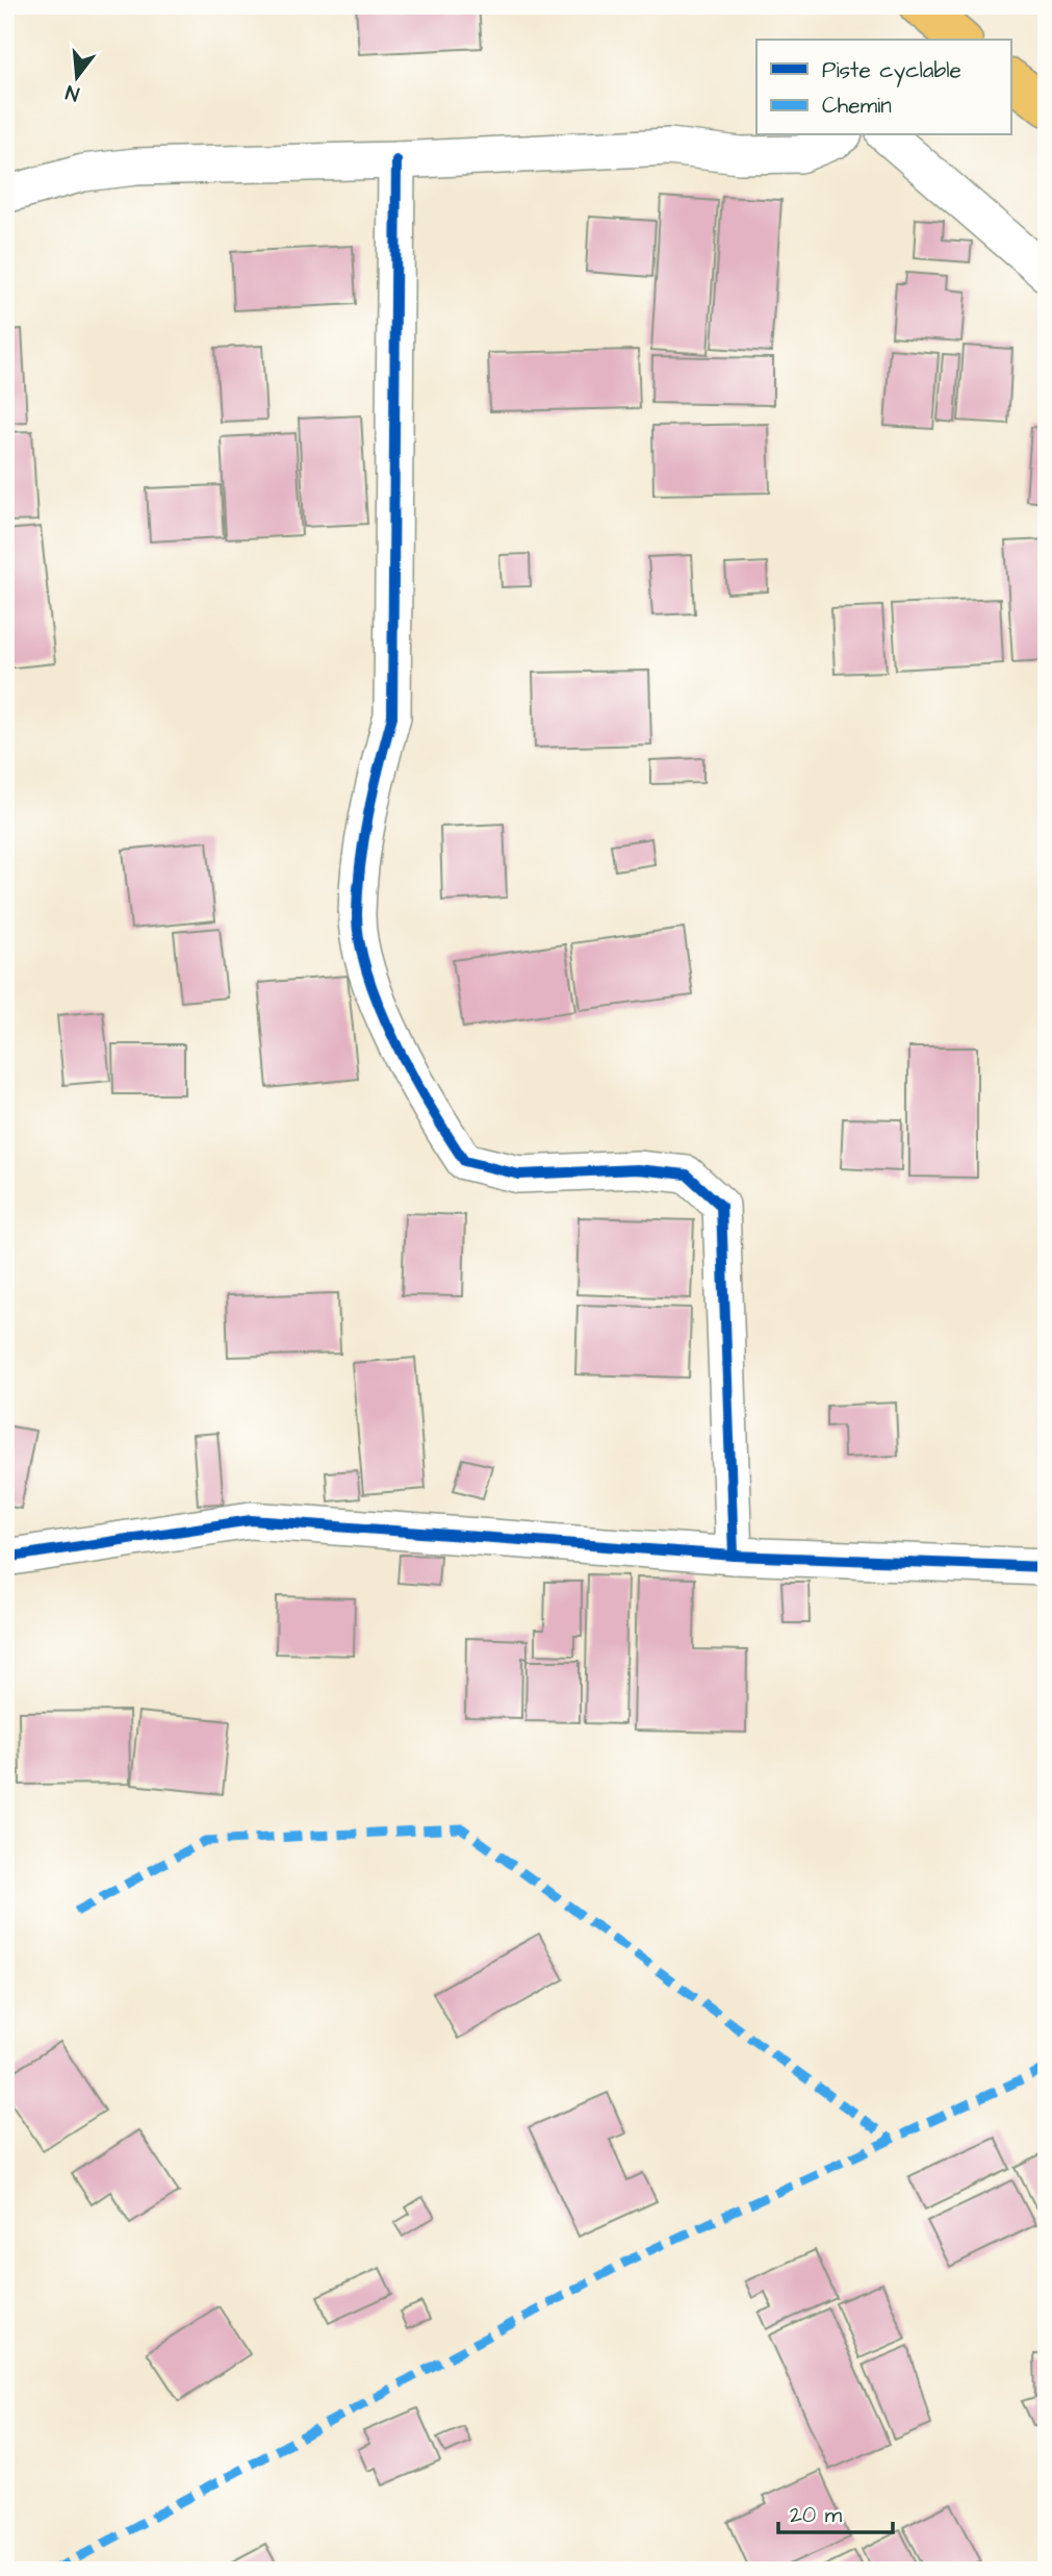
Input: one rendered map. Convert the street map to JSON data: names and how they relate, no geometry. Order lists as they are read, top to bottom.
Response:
{
  "legend": ["Piste cyclable", "Chemin"],
  "scale_bar": "20 m",
  "north": "bottom"
}
